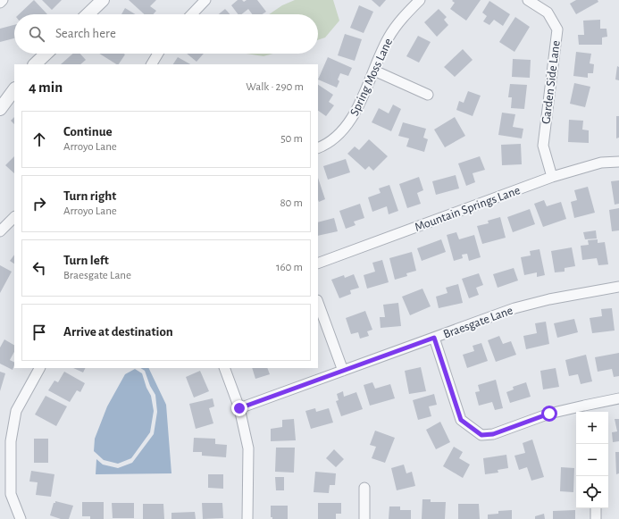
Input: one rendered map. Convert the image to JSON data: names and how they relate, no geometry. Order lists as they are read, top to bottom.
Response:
{
  "streets": {
    "street": [
      "Spring Moss Lane",
      "Garden Side Lane",
      "Mountain Springs Lane",
      "Braesgate Lane"
    ]
  },
  "crossings": [
    ["Garden Side Lane", "Mountain Springs Lane"]
  ],
  "page": {
    "search": "Search here",
    "heading": ["4 min", "Walk · 290 m"],
    "list": [
      ["Continue", "Arroyo Lane", "50 m"],
      ["Turn right", "Arroyo Lane", "80 m"],
      ["Turn left", "Braesgate Lane", "160 m"],
      "Arrive at destination"
    ],
    "map_buttons": ["+", "−"]
  }
}
